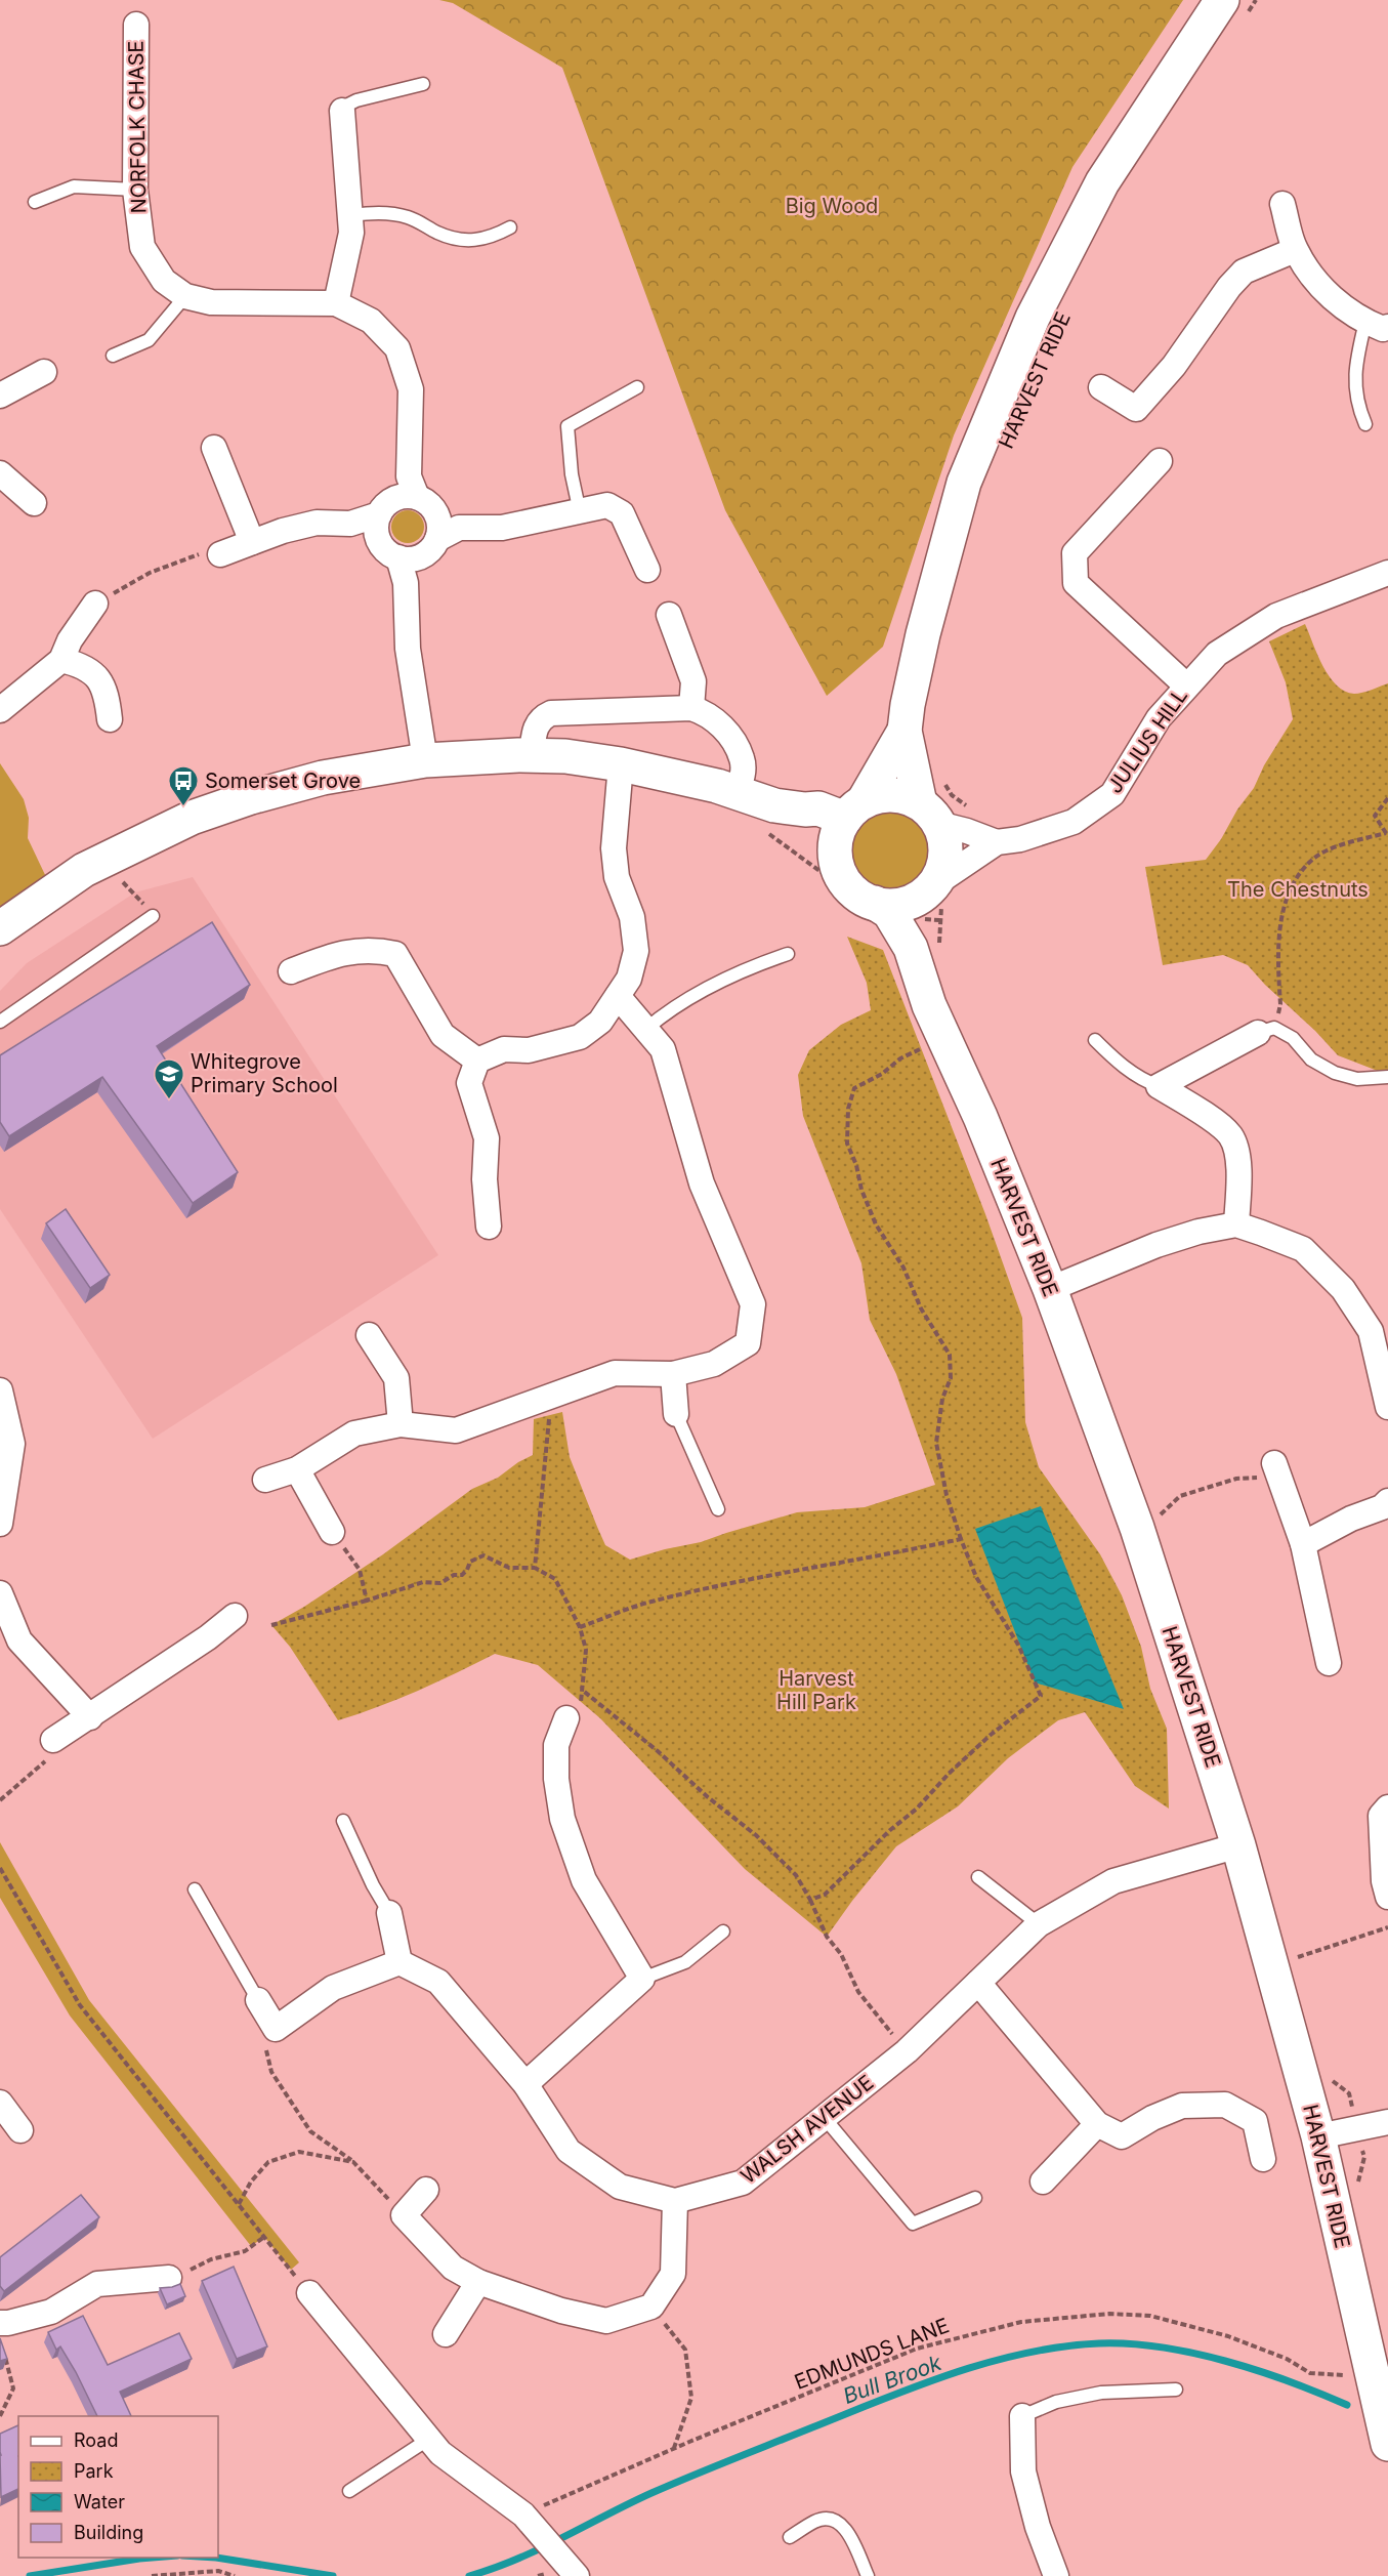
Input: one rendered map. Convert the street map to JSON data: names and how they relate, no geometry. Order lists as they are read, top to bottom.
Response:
{
  "streets": {
    "street": [
      "NORFOLK CHASE",
      "HARVEST RIDE",
      "JULIUS HILL",
      "WALSH AVENUE"
    ],
    "path": ["EDMUNDS LANE"]
  },
  "crossings": [
    ["HARVEST RIDE", "JULIUS HILL"],
    ["HARVEST RIDE", "WALSH AVENUE"]
  ],
  "water": ["Bull Brook"],
  "parks": ["Big Wood", "The Chestnuts", "Harvest Hill Park"],
  "places": {
    "bus stop": ["Somerset Grove"],
    "school or university": ["Whitegrove Primary School"]
  },
  "legend": [
    "Road",
    "Park",
    "Water",
    "Building"
  ]
}
